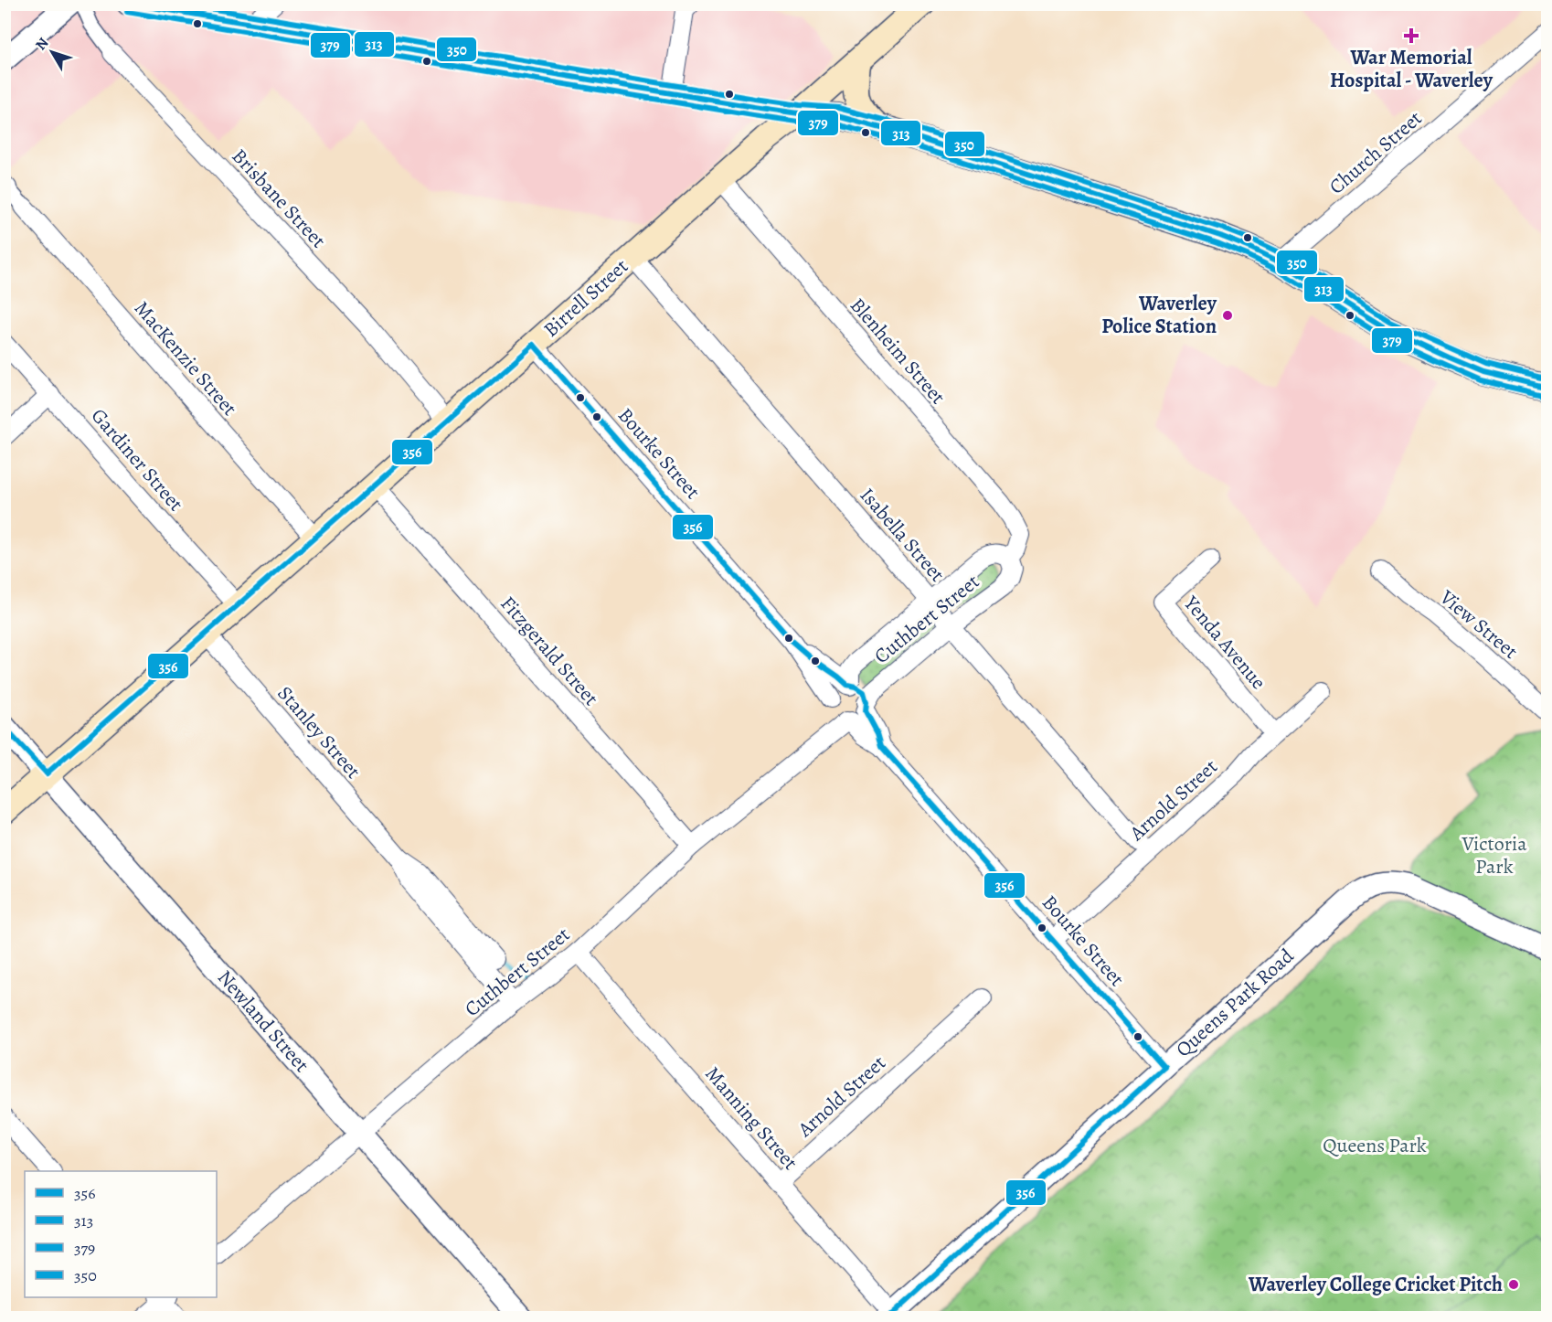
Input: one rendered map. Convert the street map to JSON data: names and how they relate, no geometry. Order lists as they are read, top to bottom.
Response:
{
  "streets": {
    "main road": ["Birrell Street"],
    "street": [
      "Church Street",
      "Brisbane Street",
      "Blenheim Street",
      "MacKenzie Street",
      "Bourke Street",
      "Gardiner Street",
      "Isabella Street",
      "Cuthbert Street",
      "View Street",
      "Yenda Avenue",
      "Fitzgerald Street",
      "Stanley Street",
      "Arnold Street",
      "Queens Park Road",
      "Newland Street",
      "Manning Street"
    ]
  },
  "crossings": [
    ["Brisbane Street", "Birrell Street"],
    ["Birrell Street", "Blenheim Street"],
    ["Birrell Street", "MacKenzie Street"],
    ["Birrell Street", "Bourke Street"],
    ["Birrell Street", "Gardiner Street"],
    ["Birrell Street", "Isabella Street"],
    ["Birrell Street", "Fitzgerald Street"],
    ["Birrell Street", "Stanley Street"],
    ["Birrell Street", "Newland Street"],
    ["Blenheim Street", "Cuthbert Street"],
    ["Bourke Street", "Cuthbert Street"],
    ["Bourke Street", "Arnold Street"],
    ["Bourke Street", "Queens Park Road"],
    ["Isabella Street", "Cuthbert Street"],
    ["Cuthbert Street", "Fitzgerald Street"],
    ["Cuthbert Street", "Stanley Street"],
    ["Cuthbert Street", "Newland Street"],
    ["Cuthbert Street", "Manning Street"],
    ["Yenda Avenue", "Arnold Street"],
    ["Arnold Street", "Manning Street"],
    ["Queens Park Road", "Manning Street"]
  ],
  "parks": ["Victoria Park", "Queens Park"],
  "places": {
    "health": ["War Memorial Hospital - Waverley"],
    "other": ["Waverley Police Station", "Waverley College Cricket Pitch"]
  },
  "lines": [
    "transit line 313",
    "transit line 350",
    "transit line 379",
    "transit line 356"
  ],
  "legend": [
    "356",
    "313",
    "379",
    "350"
  ],
  "north": "top left"
}
